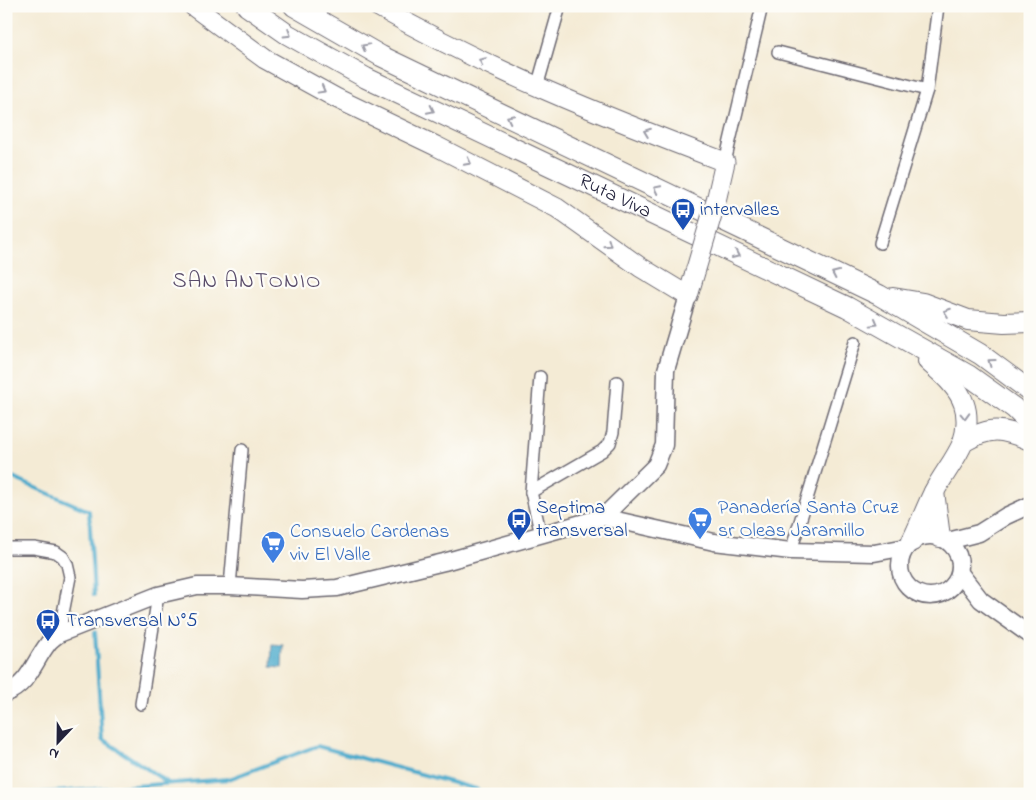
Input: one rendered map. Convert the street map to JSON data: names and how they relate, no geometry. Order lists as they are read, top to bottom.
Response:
{
  "streets": {
    "highway": ["Ruta Viva"]
  },
  "districts": ["SAN ANTONIO"],
  "places": {
    "bus stop": ["intervalles", "Septima transversal", "Transversal N°5"],
    "supermarket": ["Panadería Santa Cruz sr Oleas Jaramillo", "Consuelo Cardenas viv El Valle"]
  },
  "north": "bottom"
}
